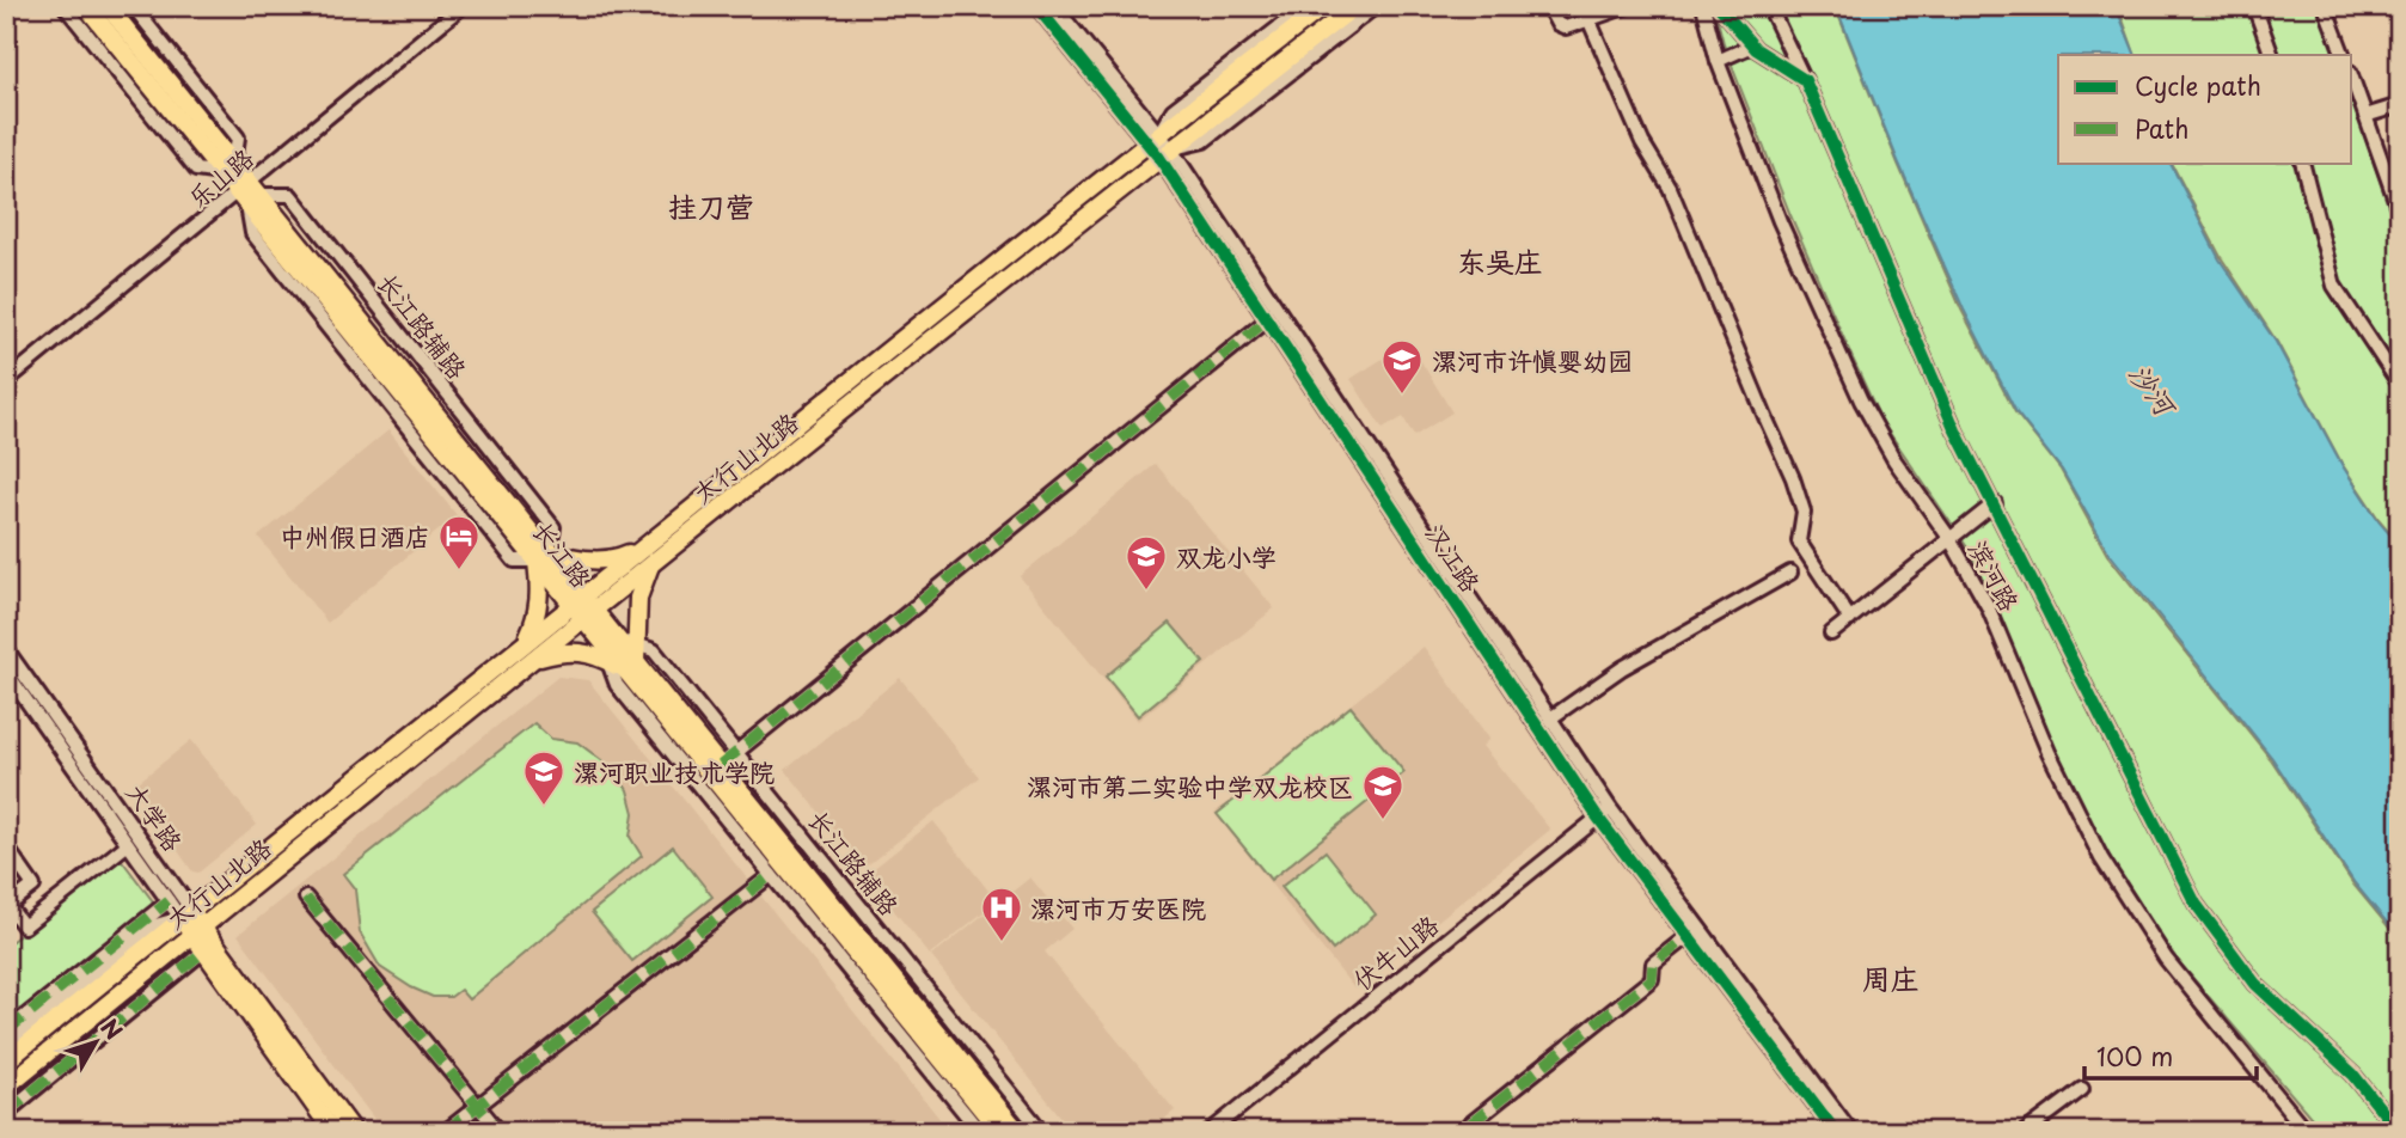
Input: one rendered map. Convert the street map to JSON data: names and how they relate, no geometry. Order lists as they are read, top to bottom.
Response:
{
  "streets": {
    "main road": ["太行山北路", "长江路", "大学路"],
    "street": [
      "乐山路",
      "长江路辅路",
      "汉江路",
      "滨河路",
      "伏牛山路"
    ]
  },
  "crossings": [
    ["乐山路", "长江路"],
    ["长江路辅路", "长江路"],
    ["太行山北路", "长江路"],
    ["太行山北路", "汉江路"],
    ["太行山北路", "大学路"],
    ["汉江路", "伏牛山路"]
  ],
  "districts": ["挂刀营", "东吴庄", "周庄"],
  "water": ["沙河"],
  "places": {
    "school or university": [
      "漯河市许慎婴幼园",
      "双龙小学",
      "漯河职业技术学院",
      "漯河市第二实验中学双龙校区"
    ],
    "hotel": ["中州假日酒店"],
    "hospital": ["漯河市万安医院"]
  },
  "legend": ["Cycle path", "Path"],
  "scale_bar": "100 m",
  "north": "top right"
}
